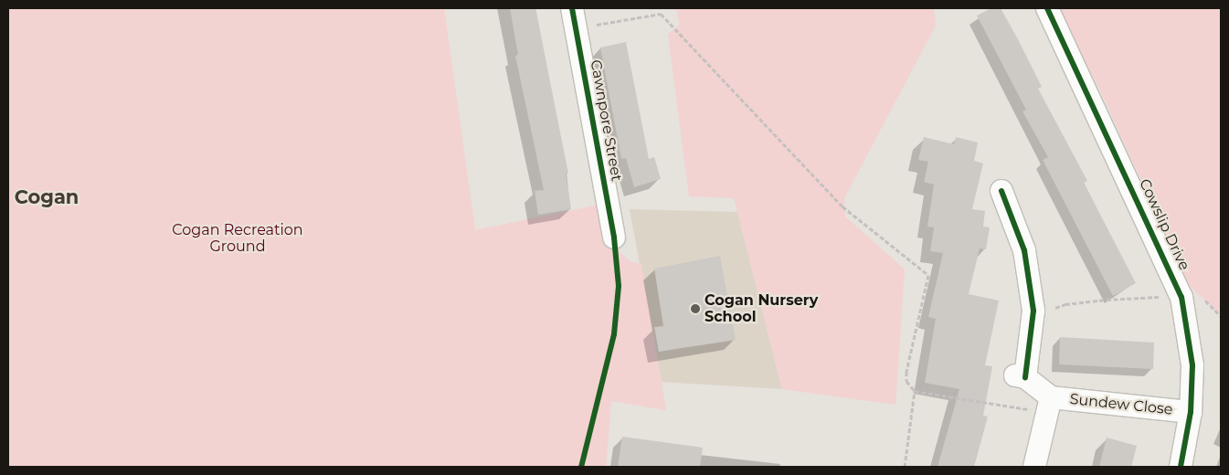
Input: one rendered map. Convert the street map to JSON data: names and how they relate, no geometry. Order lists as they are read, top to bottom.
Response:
{
  "streets": {
    "street": ["Cawnpore Street", "Cowslip Drive", "Sundew Close"]
  },
  "crossings": [
    ["Cowslip Drive", "Sundew Close"]
  ],
  "districts": ["Cogan"],
  "parks": ["Cogan Recreation Ground"],
  "places": ["Cogan Nursery School"]
}
